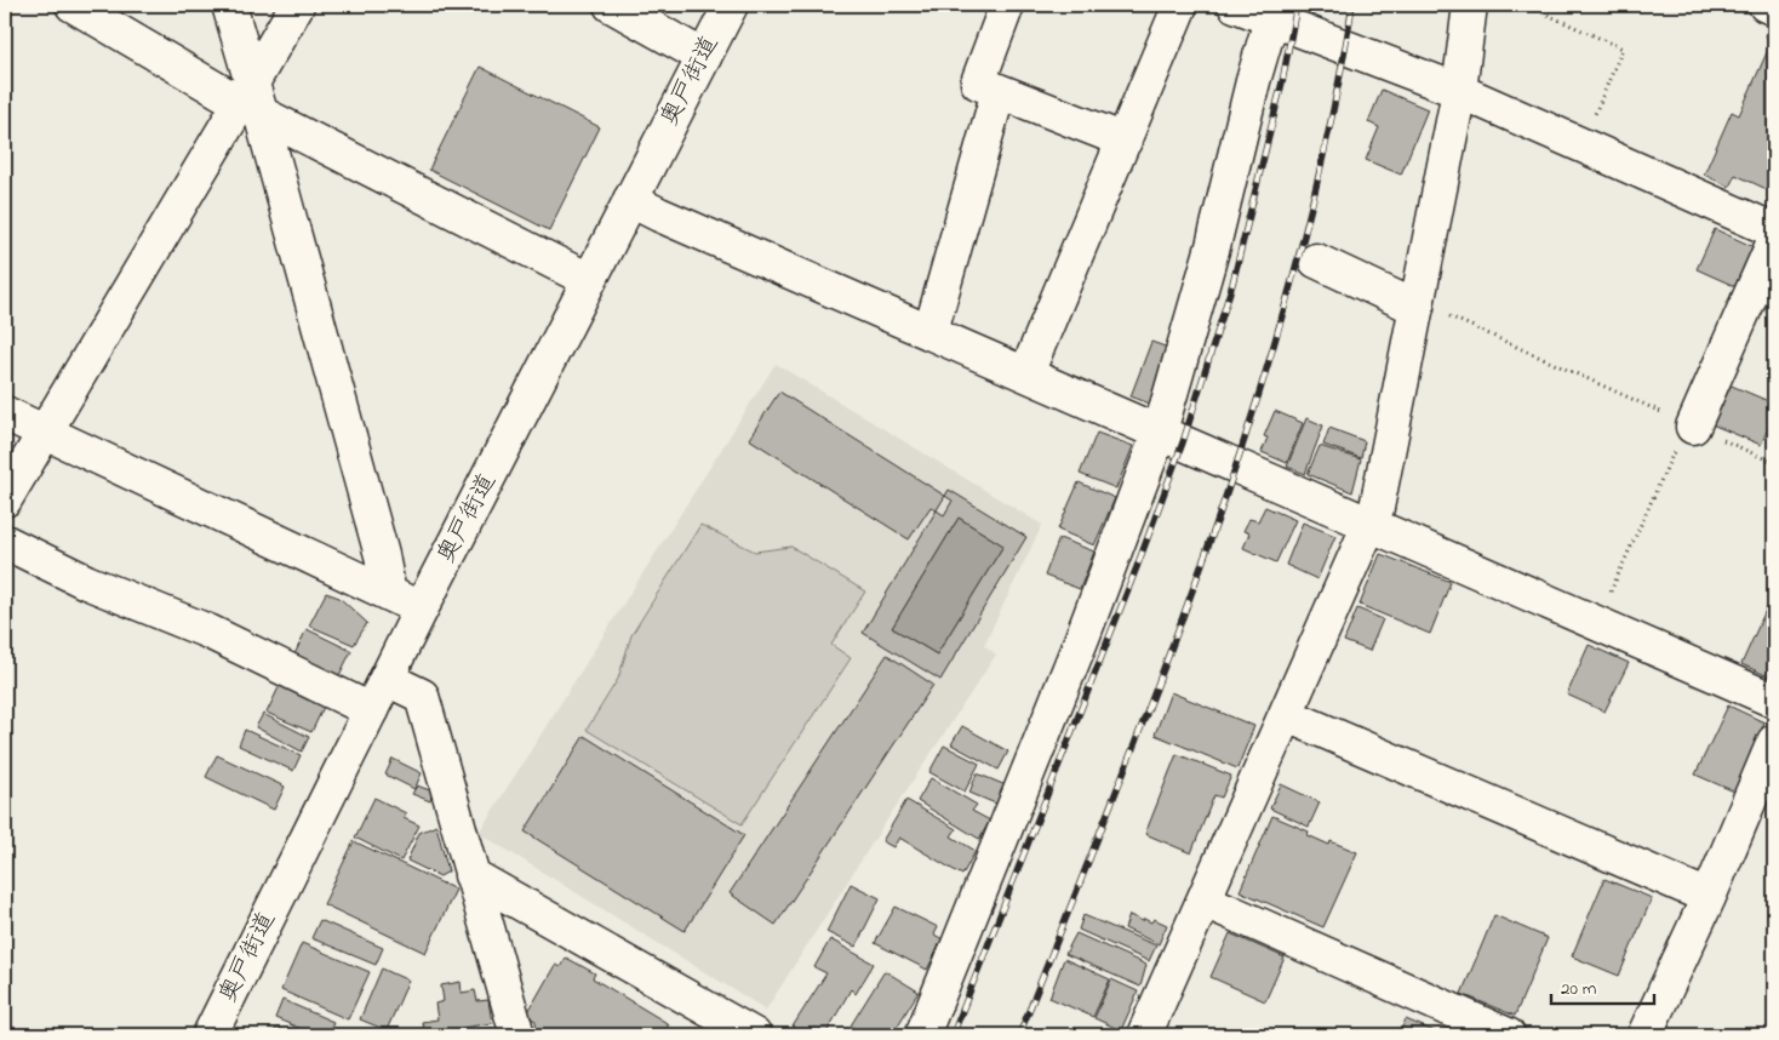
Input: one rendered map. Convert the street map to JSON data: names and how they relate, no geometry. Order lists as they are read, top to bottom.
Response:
{
  "streets": {
    "street": ["奥戸街道"]
  },
  "scale_bar": "20 m"
}
